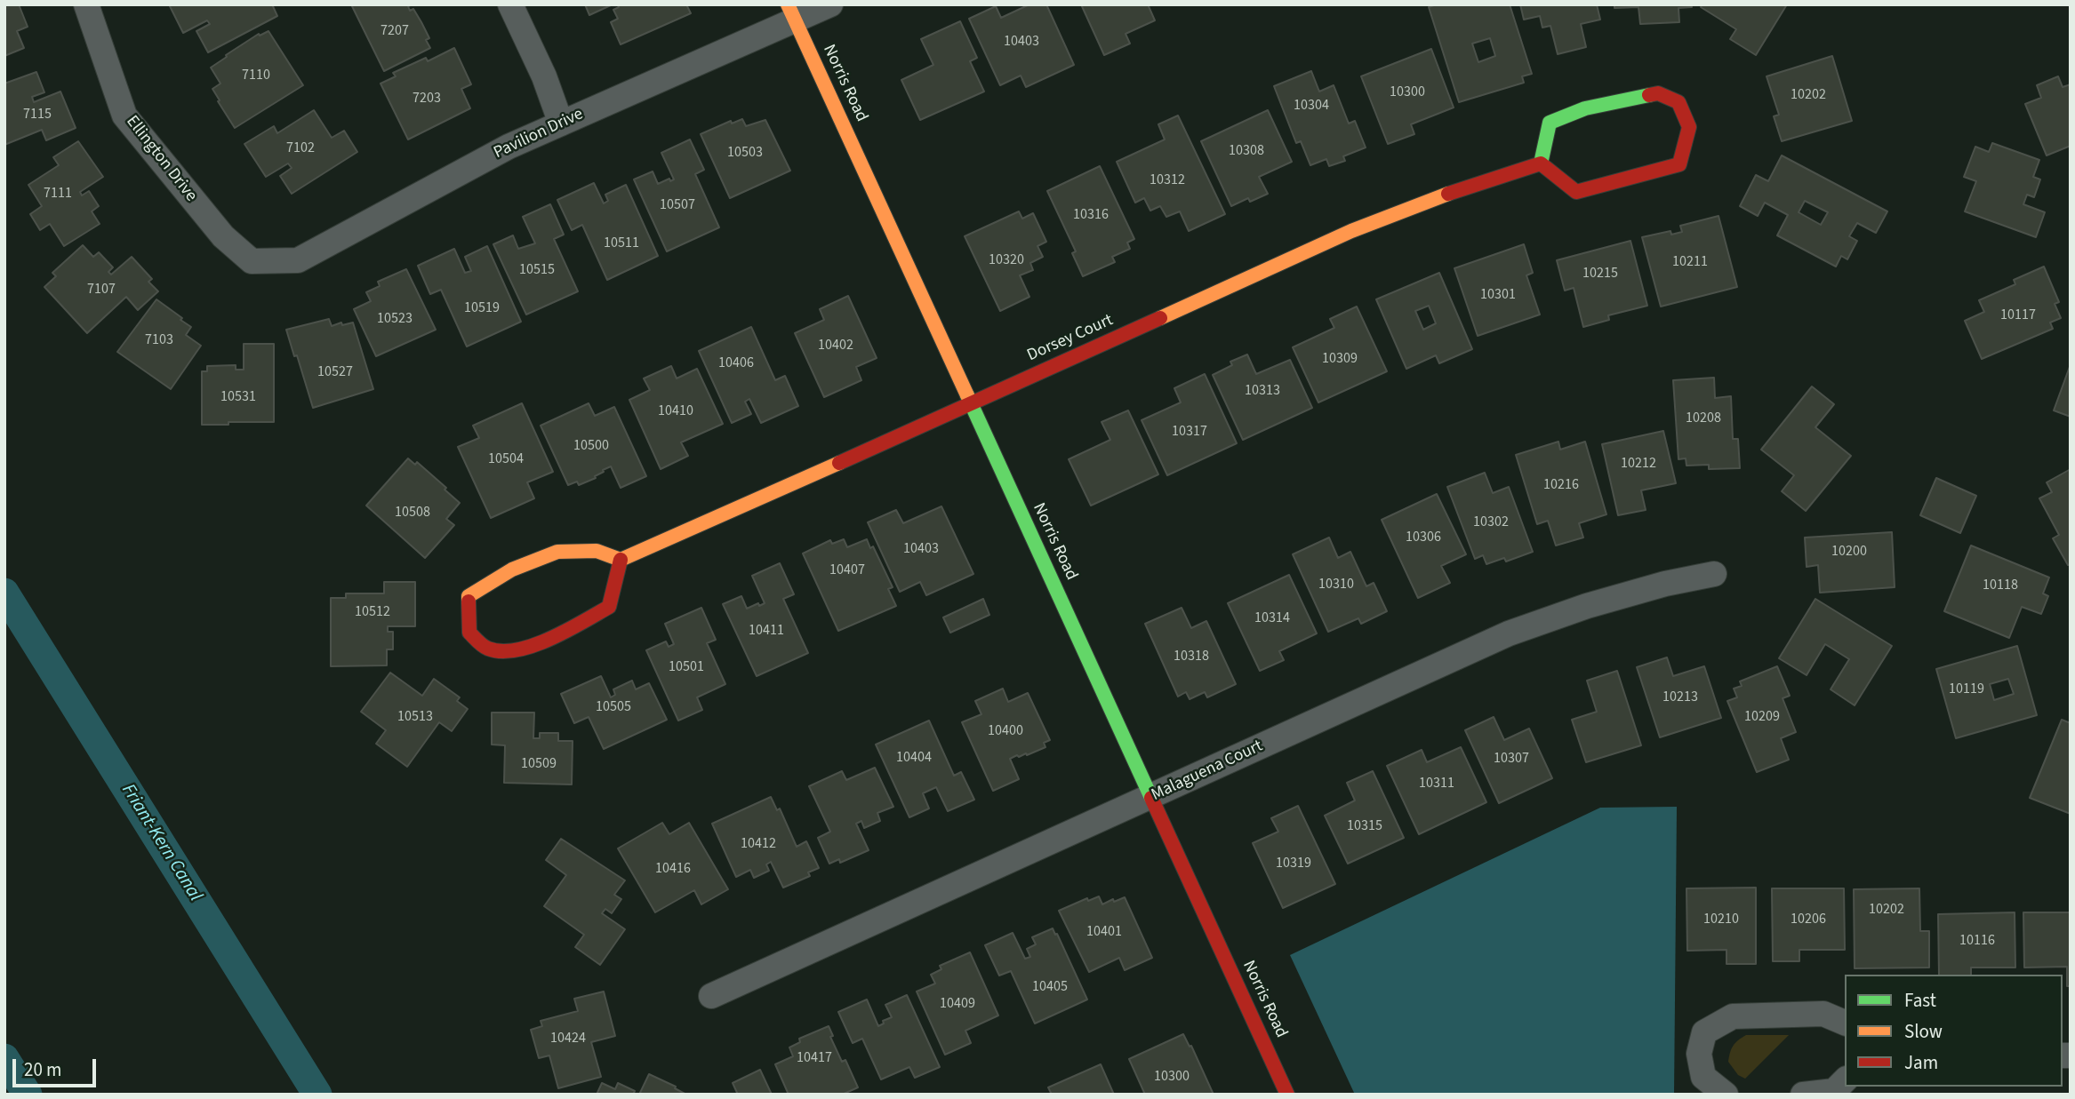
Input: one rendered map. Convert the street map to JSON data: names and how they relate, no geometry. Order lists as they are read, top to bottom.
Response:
{
  "streets": {
    "street": [
      "Norris Road",
      "Pavilion Drive",
      "Ellington Drive",
      "Dorsey Court",
      "Malaguena Court"
    ]
  },
  "crossings": [
    ["Norris Road", "Pavilion Drive"],
    ["Norris Road", "Dorsey Court"],
    ["Norris Road", "Malaguena Court"],
    ["Pavilion Drive", "Ellington Drive"]
  ],
  "water": ["Friant-Kern Canal"],
  "house_numbers": [
    "7207",
    "10403",
    "7110",
    "10300",
    "10202",
    "7203",
    "10304",
    "7115",
    "7102",
    "10308",
    "10503",
    "10312",
    "7111",
    "10507",
    "10316",
    "10511",
    "10320",
    "10211",
    "10515",
    "10215",
    "7107",
    "10301",
    "10519",
    "10117",
    "10523",
    "7103",
    "10402",
    "10309",
    "10406",
    "10527",
    "10313",
    "10531",
    "10410",
    "10208",
    "10317",
    "10500",
    "10504",
    "10212",
    "10216",
    "10508",
    "10302",
    "10306",
    "10403",
    "10200",
    "10407",
    "10310",
    "10118",
    "10512",
    "10314",
    "10411",
    "10318",
    "10501",
    "10119",
    "10213",
    "10505",
    "10513",
    "10209",
    "10400",
    "10404",
    "10307",
    "10509",
    "10311",
    "10315",
    "10412",
    "10319",
    "10416",
    "10202",
    "10210",
    "10206",
    "10401",
    "10116",
    "10405",
    "10409",
    "10424",
    "10417",
    "10300"
  ],
  "legend": ["Fast", "Slow", "Jam"],
  "scale_bar": "20 m"
}
